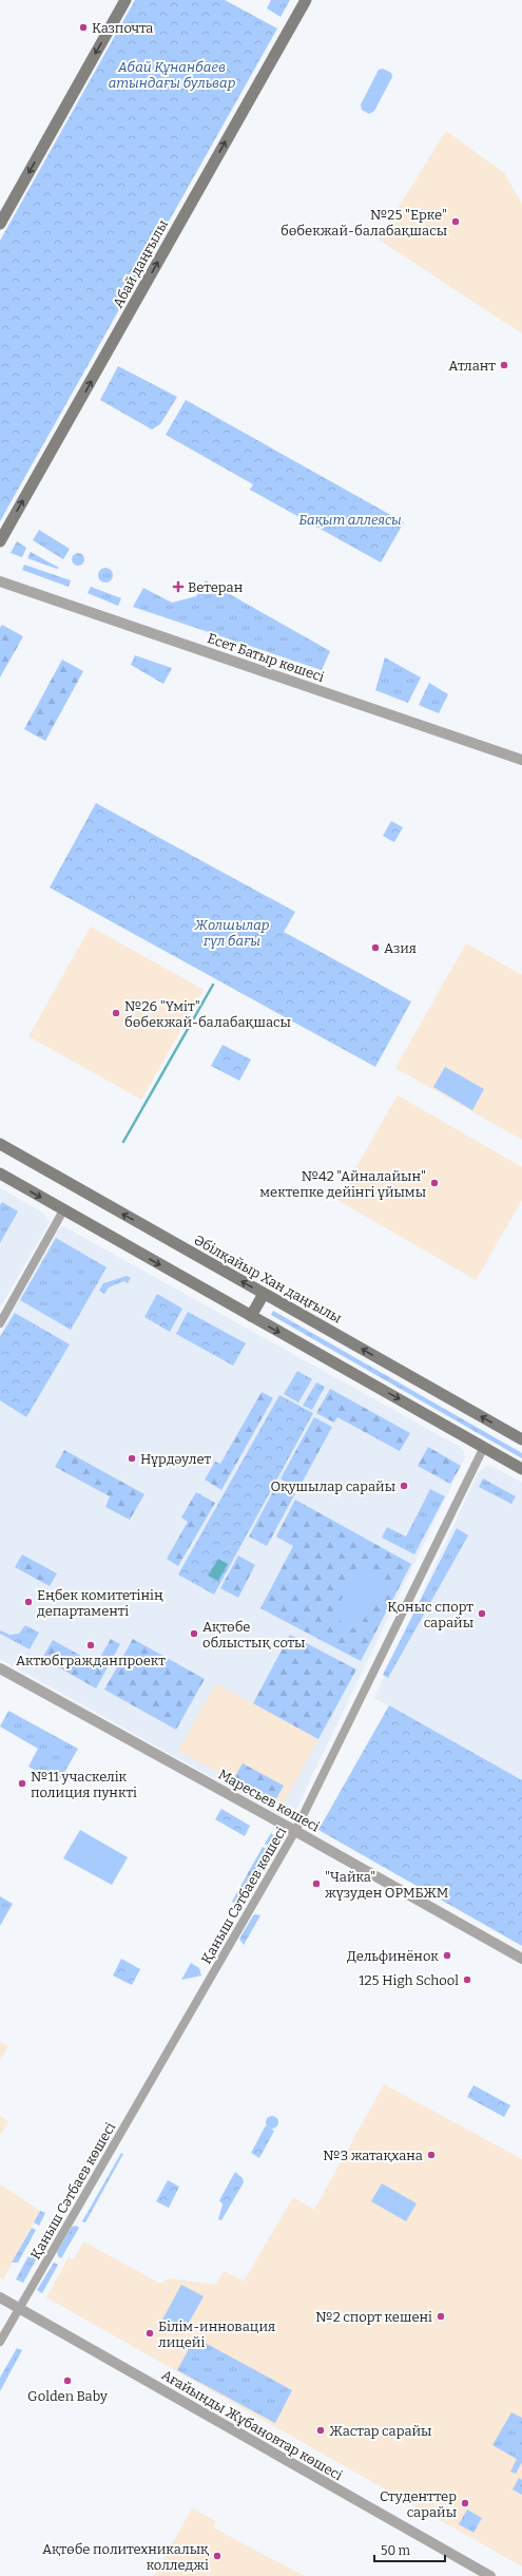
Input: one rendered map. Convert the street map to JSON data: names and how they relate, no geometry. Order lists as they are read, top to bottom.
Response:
{
  "streets": {
    "main road": ["Абай даңғылы", "Әбілқайыр Хан даңғылы"],
    "street": [
      "Есет Батыр көшесі",
      "Маресьев көшесі",
      "Қаныш Сәтбаев көшесі",
      "Ағайынды Жұбановтар көшесі"
    ]
  },
  "crossings": [
    ["Маресьев көшесі", "Қаныш Сәтбаев көшесі"],
    ["Қаныш Сәтбаев көшесі", "Ағайынды Жұбановтар көшесі"]
  ],
  "one_way": ["Абай даңғылы"],
  "parks": ["Абай Құнанбаев атындағы бульвар", "Бақыт аллеясы", "Жолшылар гүл бағы"],
  "places": {
    "other": [
      "Казпочта",
      "№25 \"Ерке\" бөбекжай-балабақшасы",
      "Атлант",
      "Азия",
      "№26 \"Үміт\" бөбекжай-балабақшасы",
      "№42 \"Айналайын\" мектепке дейінгі ұйымы",
      "Нұрдәулет",
      "Оқушылар сарайы",
      "Еңбек комитетінің департаменті",
      "Қоныс спорт сарайы",
      "Ақтөбе облыстық соты",
      "Актюбгражданпроект",
      "№11 учаскелік полиция пункті",
      "\"Чайка\" жүзуден ОРМБЖМ",
      "Дельфинёнок",
      "125 High School",
      "№3 жатақхана",
      "№2 спорт кешені",
      "Білім-инновация лицейі",
      "Golden Baby",
      "Жастар сарайы",
      "Студенттер сарайы",
      "Ақтөбе политехникалық колледжі"
    ],
    "health": ["Ветеран"]
  },
  "scale_bar": "50 m"
}
